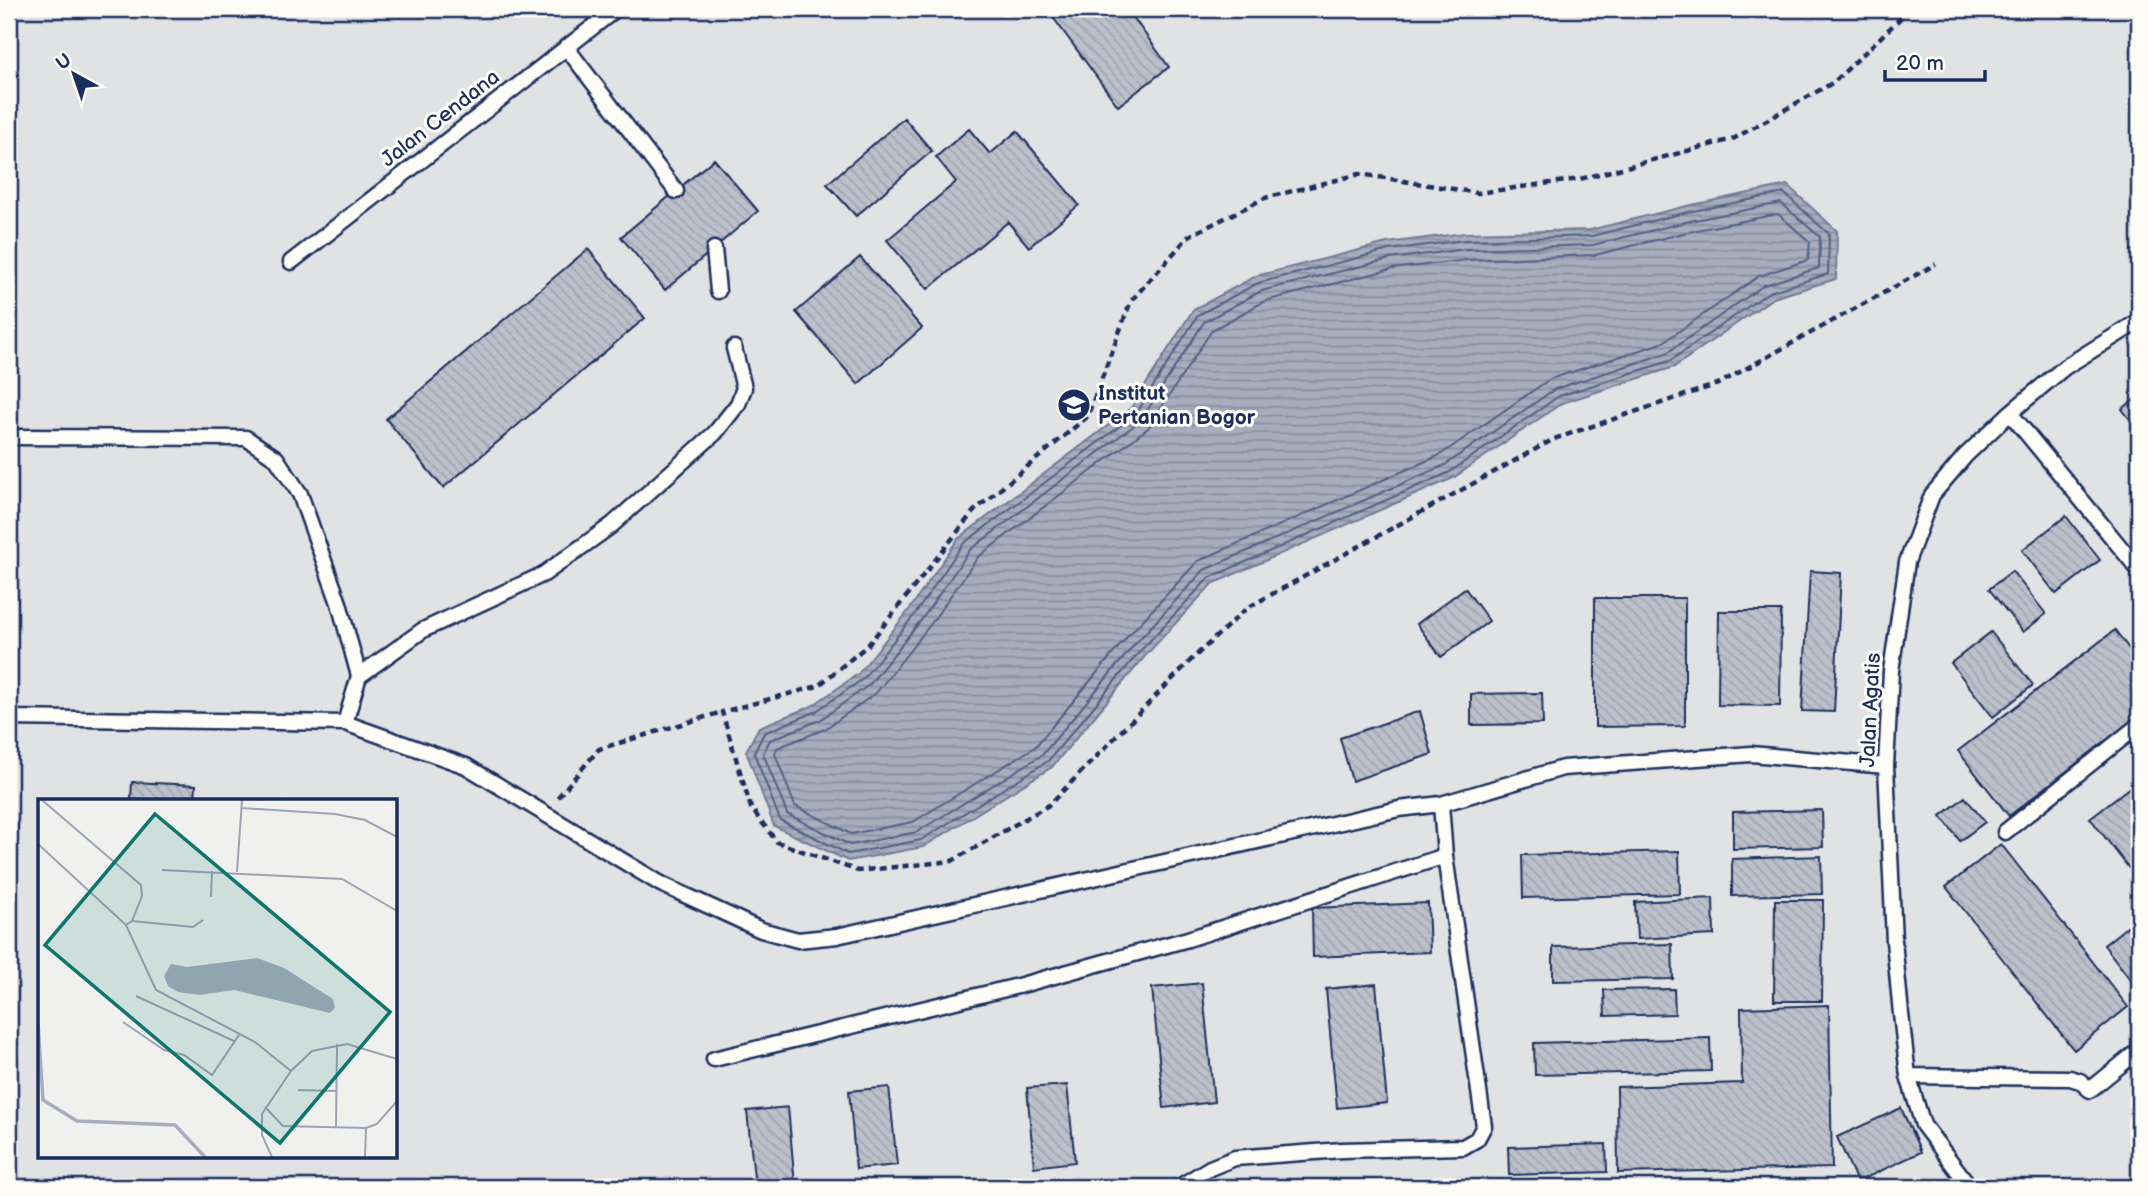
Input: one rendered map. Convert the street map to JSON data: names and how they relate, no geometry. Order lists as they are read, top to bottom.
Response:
{
  "streets": {
    "lane": ["Jalan Cendana", "Jalan Agatis"]
  },
  "places": {
    "school or university": ["Institut Pertanian Bogor"]
  },
  "scale_bar": "20 m",
  "north": "top left"
}
